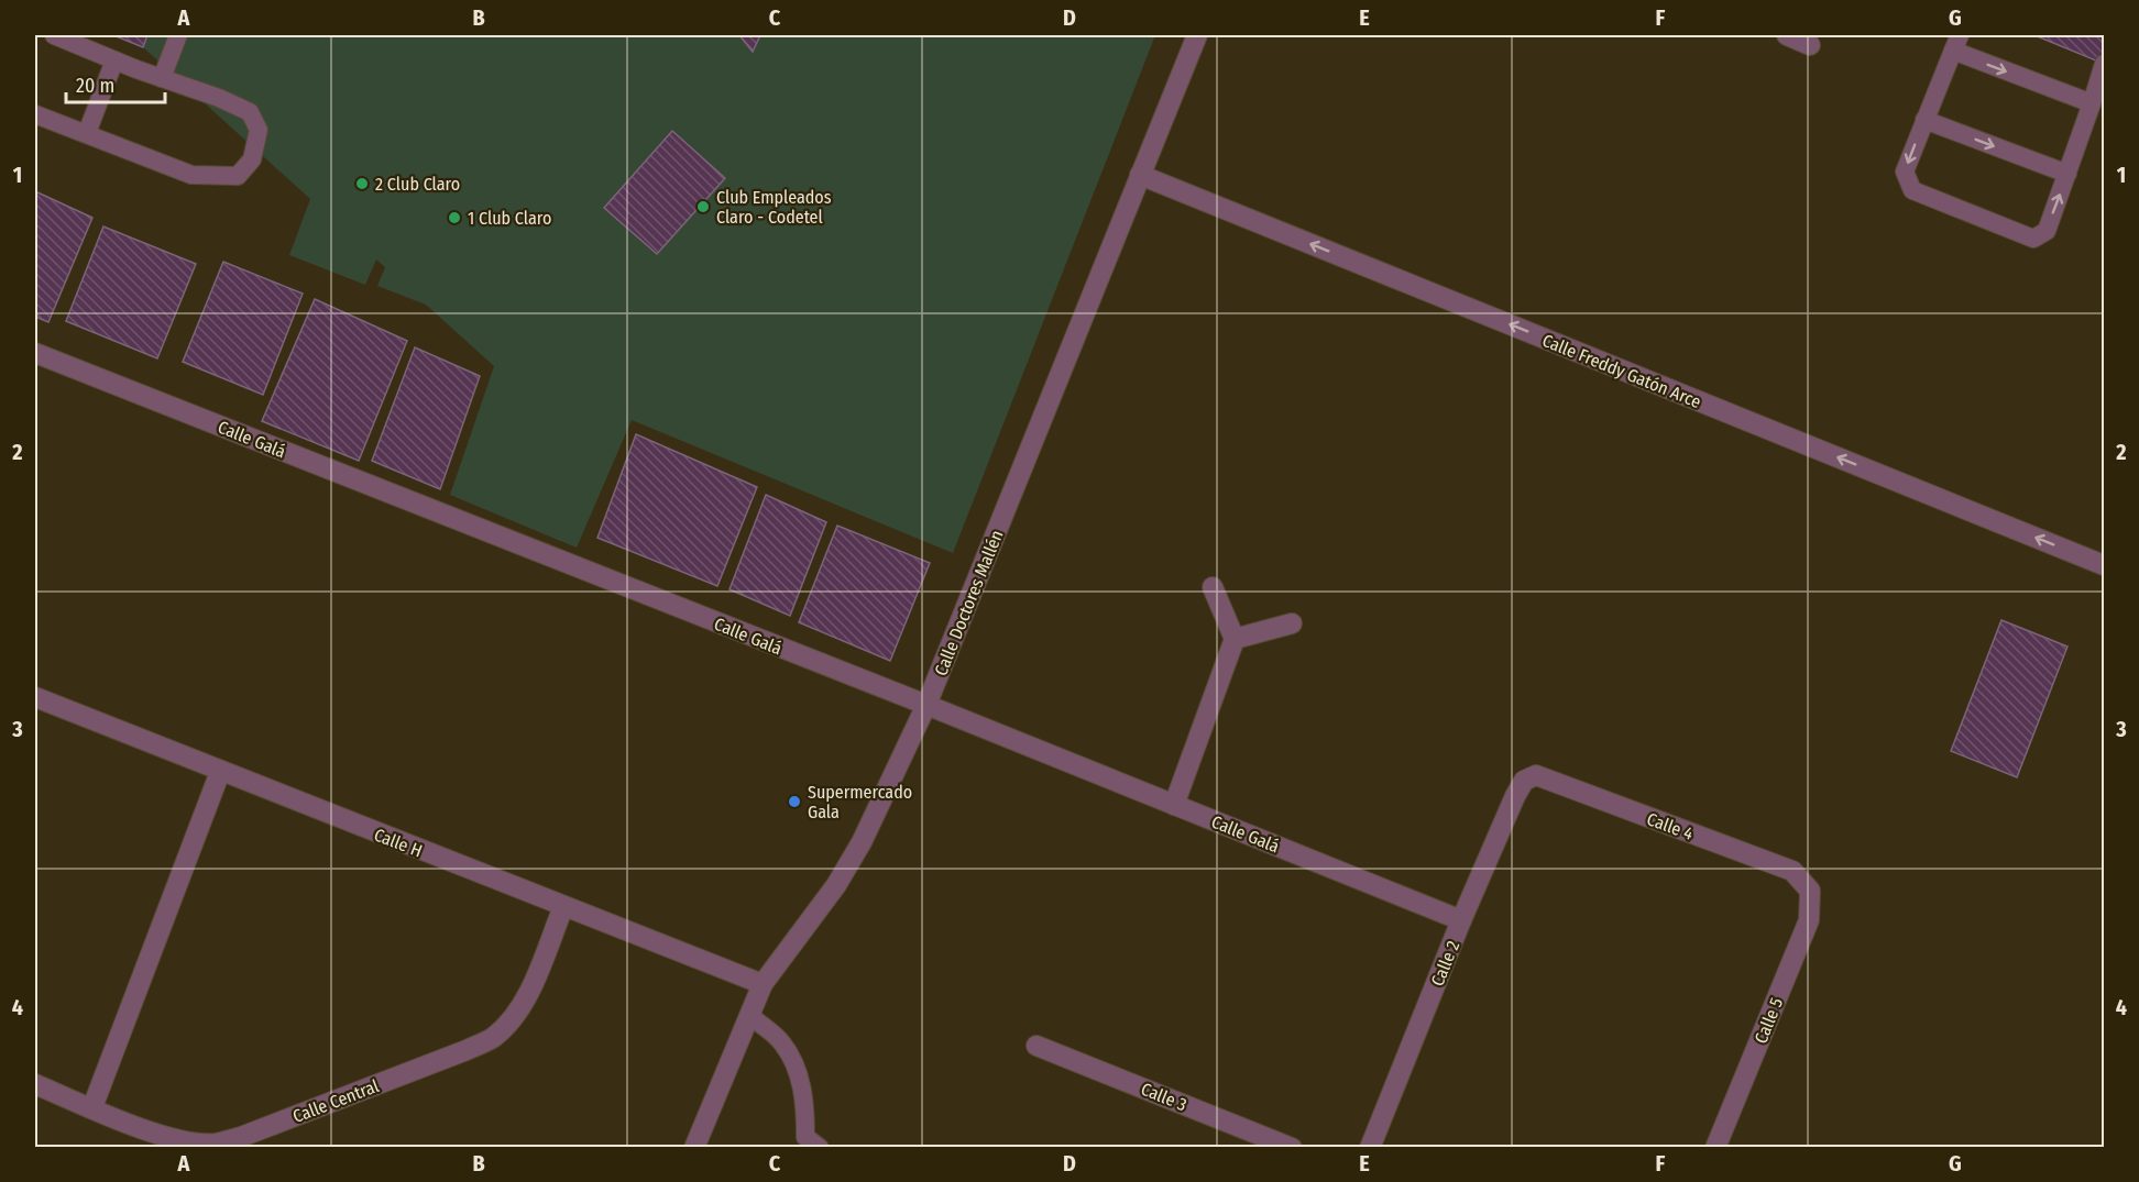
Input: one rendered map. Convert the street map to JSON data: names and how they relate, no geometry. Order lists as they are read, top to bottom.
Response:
{
  "streets": {
    "street": [
      "Calle Freddy Gatón Arce",
      "Calle Galá",
      "Calle Doctores Mallén",
      "Calle 4",
      "Calle H",
      "Calle 2",
      "Calle 5",
      "Calle 3",
      "Calle Central"
    ]
  },
  "crossings": [
    ["Calle Freddy Gatón Arce", "Calle Doctores Mallén"],
    ["Calle Galá", "Calle Doctores Mallén"],
    ["Calle Galá", "Calle 2"],
    ["Calle Doctores Mallén", "Calle H"],
    ["Calle 4", "Calle 2"],
    ["Calle 4", "Calle 5"],
    ["Calle H", "Calle Central"]
  ],
  "one_way": ["Calle Freddy Gatón Arce"],
  "places": [
    "2 Club Claro",
    "Club Empleados Claro - Codetel",
    "1 Club Claro",
    "Supermercado Gala"
  ],
  "scale_bar": "20 m",
  "grid": {
    "columns": [
      "A",
      "B",
      "C",
      "D",
      "E",
      "F",
      "G"
    ],
    "rows": [
      "1",
      "2",
      "3",
      "4"
    ]
  }
}
